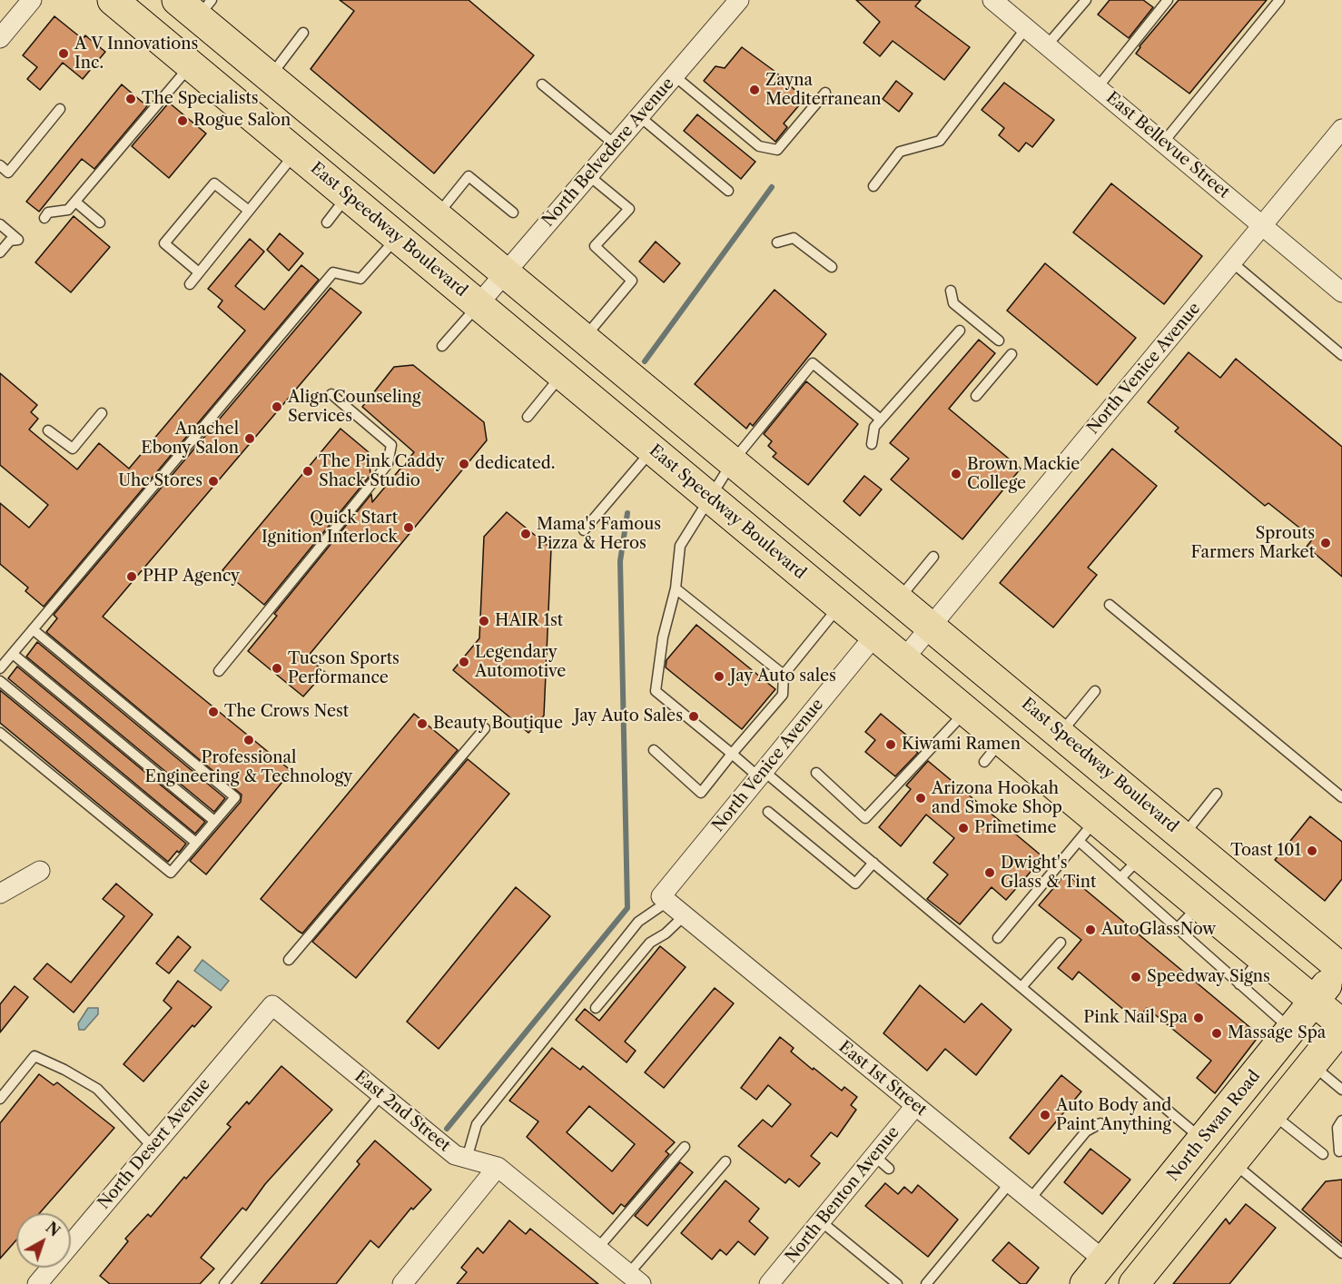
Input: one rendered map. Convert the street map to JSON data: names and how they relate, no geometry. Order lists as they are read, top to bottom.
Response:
{
  "streets": {
    "main road": ["East Speedway Boulevard", "North Swan Road"],
    "street": [
      "East Bellevue Street",
      "North Belvedere Avenue",
      "North Venice Avenue",
      "East 1st Street",
      "East 2nd Street",
      "North Desert Avenue",
      "North Benton Avenue"
    ]
  },
  "crossings": [
    ["East Bellevue Street", "North Venice Avenue"],
    ["North Belvedere Avenue", "East Speedway Boulevard"],
    ["East Speedway Boulevard", "North Venice Avenue"],
    ["East Speedway Boulevard", "North Swan Road"],
    ["North Venice Avenue", "East 1st Street"],
    ["East 1st Street", "North Swan Road"],
    ["East 1st Street", "North Benton Avenue"],
    ["East 2nd Street", "North Desert Avenue"]
  ],
  "places": [
    "A V Innovations Inc.",
    "Zayna Mediterranean",
    "The Specialists",
    "Rogue Salon",
    "Align Counseling Services",
    "Anachel Ebony Salon",
    "dedicated.",
    "The Pink Caddy Shack Studio",
    "Brown Mackie College",
    "Uhc Stores",
    "Quick Start Ignition Interlock",
    "Mama's Famous Pizza & Heros",
    "Sprouts Farmers Market",
    "PHP Agency",
    "HAIR 1st",
    "Legendary Automotive",
    "Tucson Sports Performance",
    "Jay Auto sales",
    "The Crows Nest",
    "Jay Auto Sales",
    "Beauty Boutique",
    "Professional Engineering & Technology",
    "Kiwami Ramen",
    "Arizona Hookah and Smoke Shop",
    "Primetime",
    "Toast 101",
    "Dwight's Glass & Tint",
    "AutoGlassNow",
    "Speedway Signs",
    "Pink Nail Spa",
    "Massage Spa",
    "Auto Body and Paint Anything"
  ],
  "north": "top right"
}
